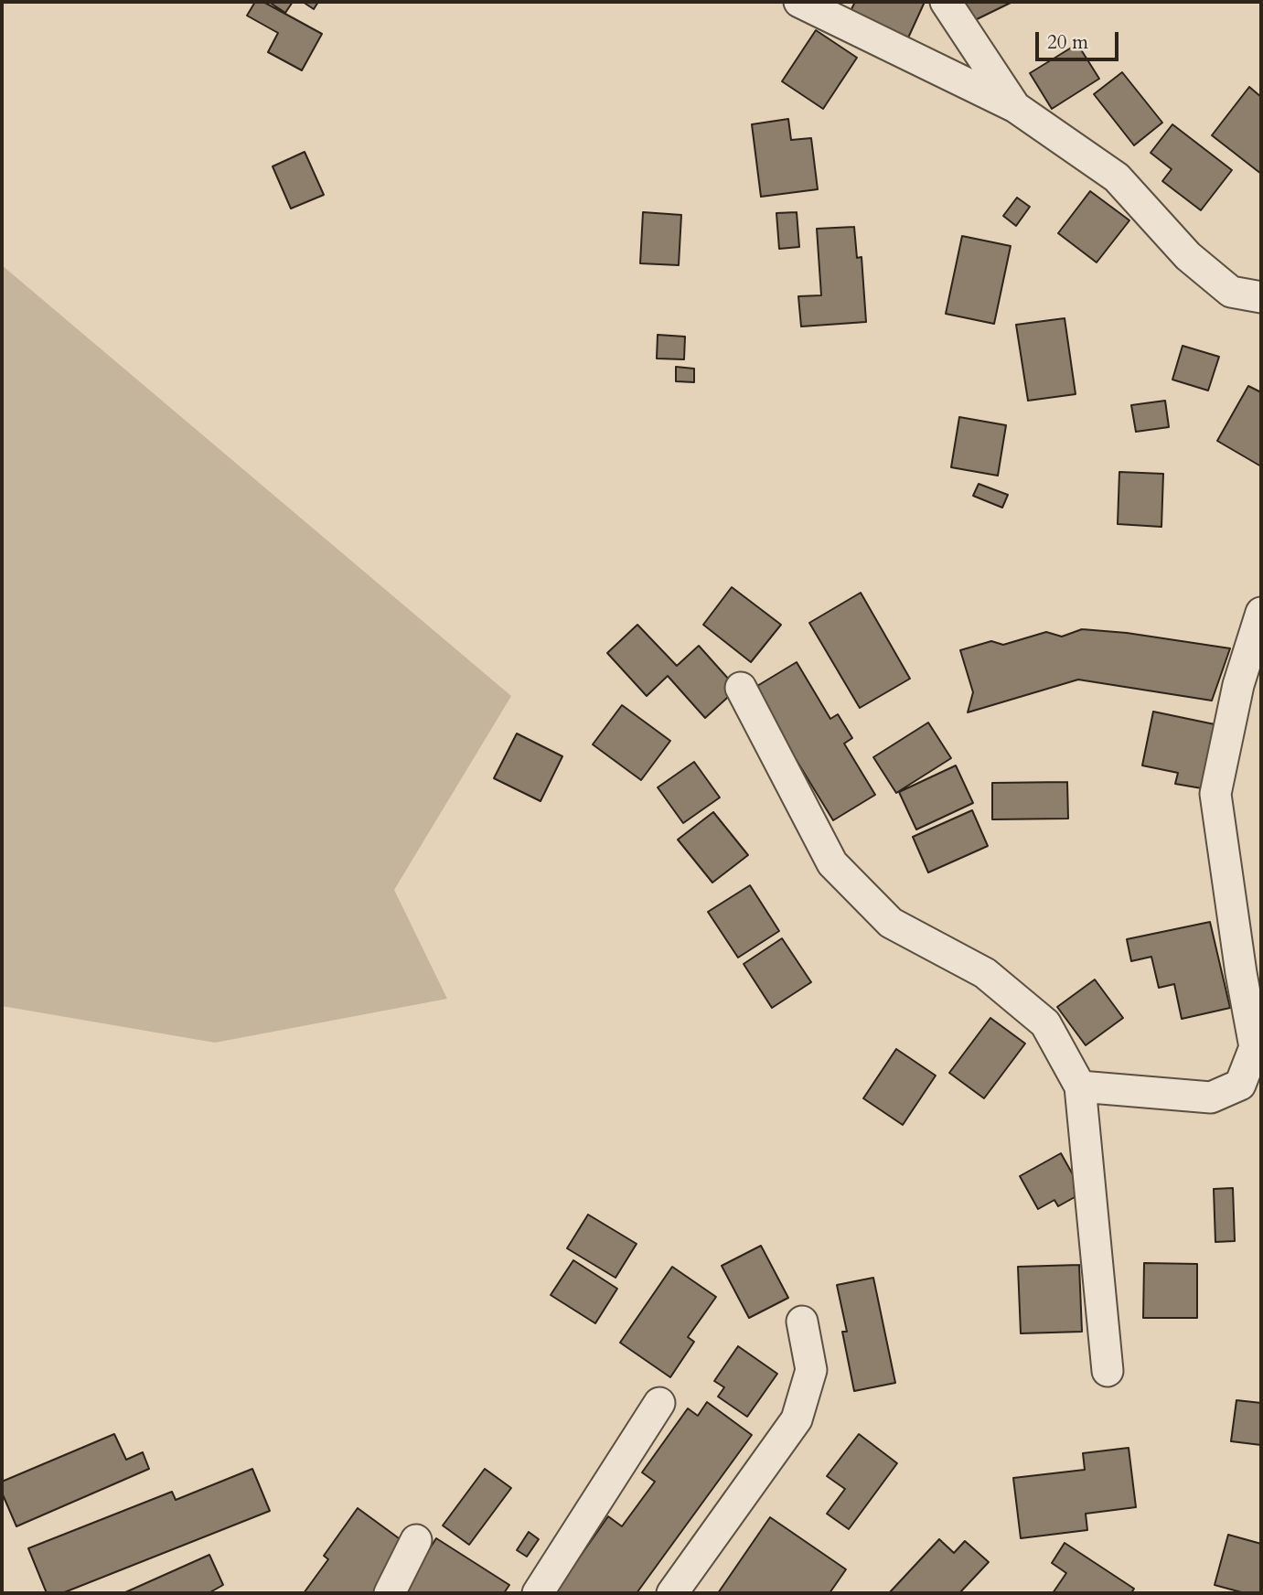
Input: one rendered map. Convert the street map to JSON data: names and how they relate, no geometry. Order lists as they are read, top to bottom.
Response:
{
  "scale_bar": "20 m"
}
